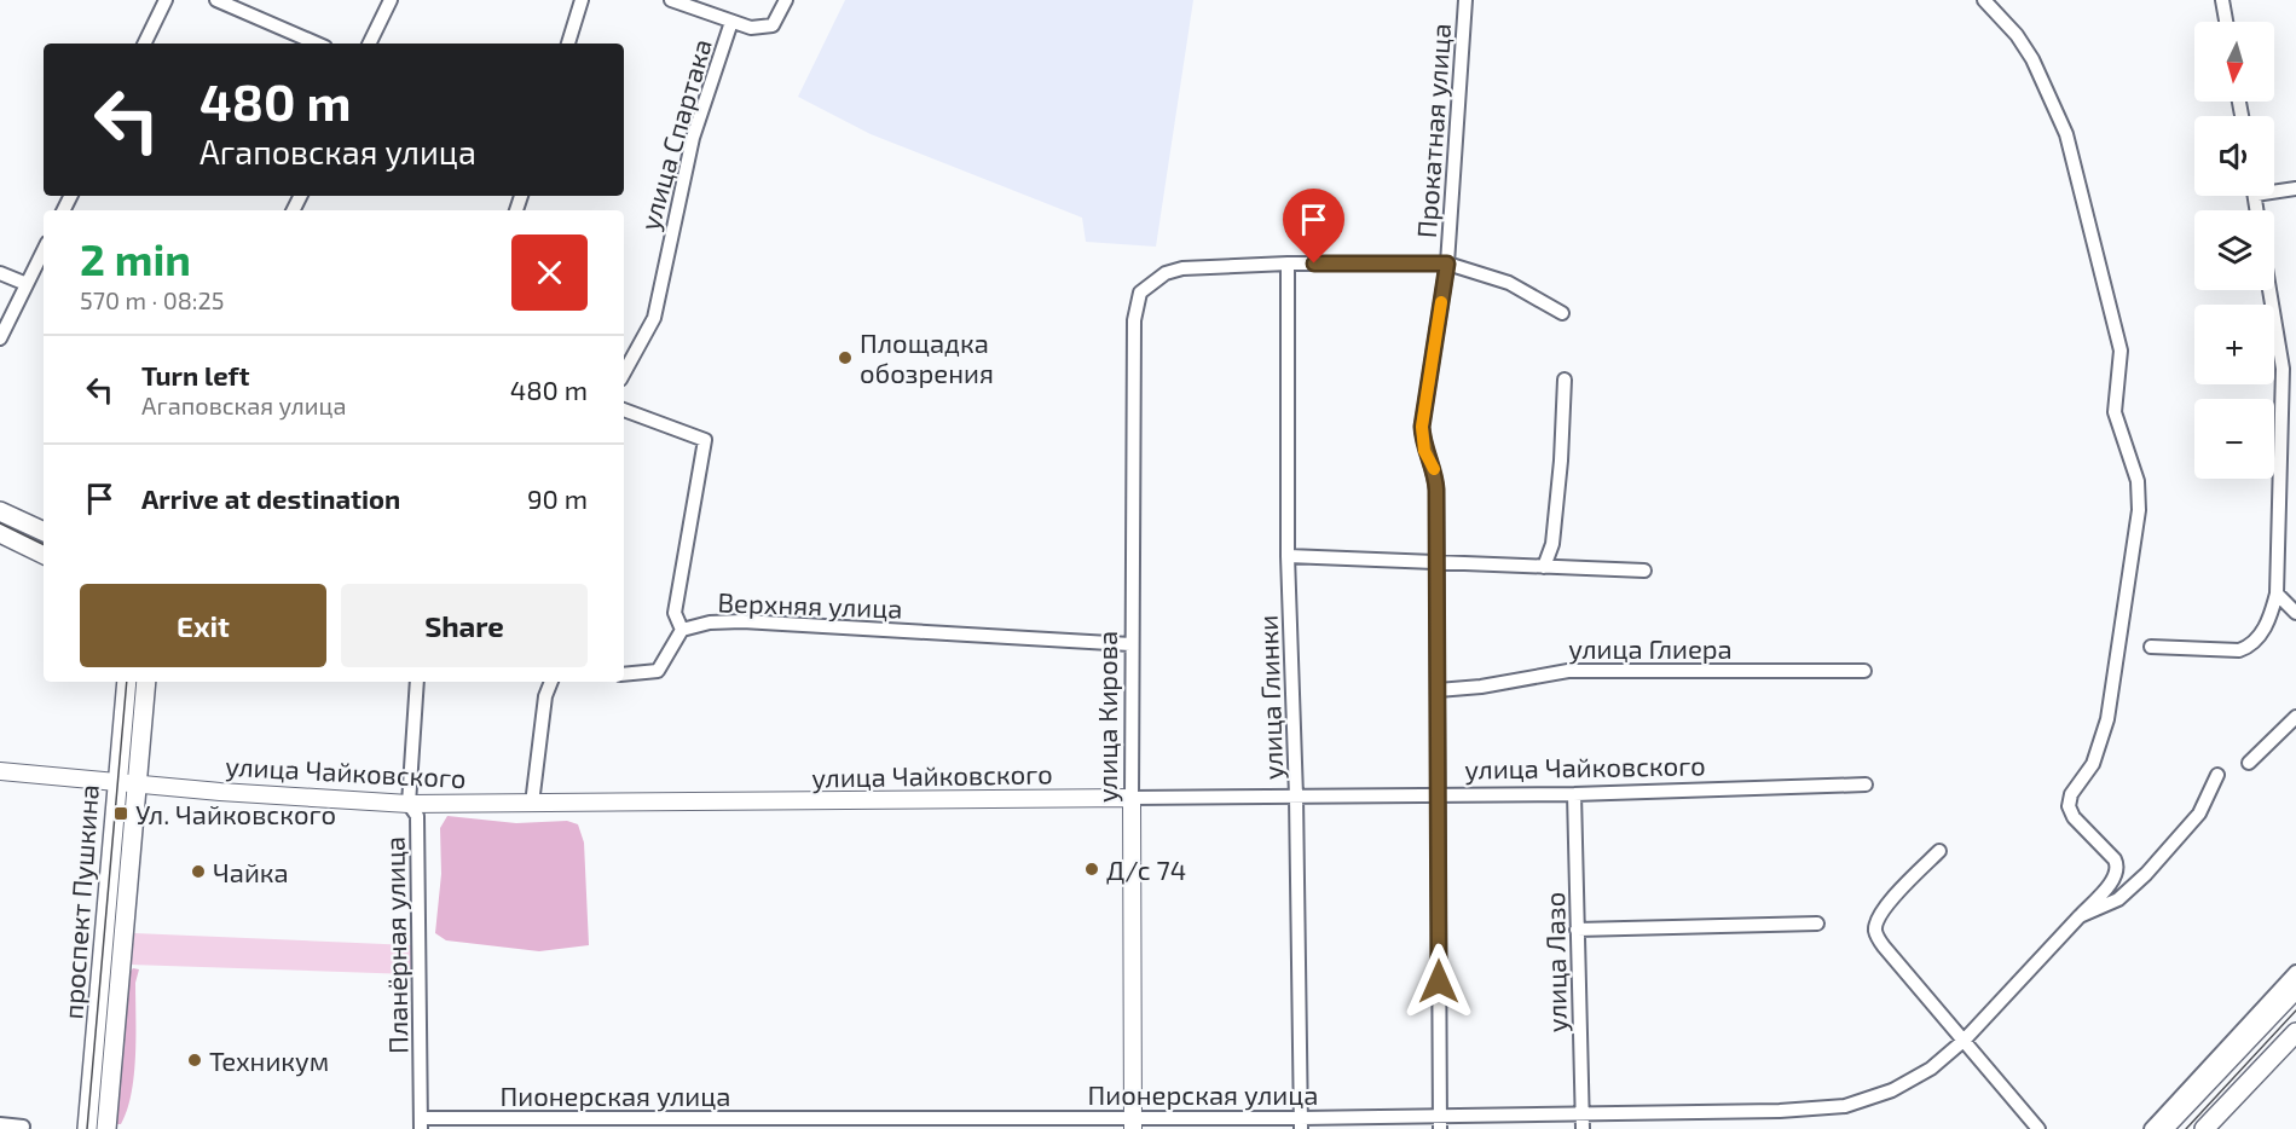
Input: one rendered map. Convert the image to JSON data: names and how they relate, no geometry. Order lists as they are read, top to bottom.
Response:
{
  "streets": {
    "main road": ["улица Кирова", "улица Чайковского", "проспект Пушкина"],
    "street": [
      "Прокатная улица",
      "улица Спартака",
      "Верхняя улица",
      "улица Глиера",
      "улица Глинки",
      "Планёрная улица",
      "улица Лазо",
      "Пионерская улица"
    ]
  },
  "crossings": [
    ["Прокатная улица", "улица Глиера"],
    ["Прокатная улица", "улица Чайковского"],
    ["Прокатная улица", "Пионерская улица"],
    ["Верхняя улица", "улица Кирова"],
    ["улица Глинки", "улица Кирова"],
    ["улица Глинки", "улица Чайковского"],
    ["улица Глинки", "Пионерская улица"],
    ["улица Кирова", "улица Чайковского"],
    ["улица Кирова", "Пионерская улица"],
    ["улица Чайковского", "проспект Пушкина"],
    ["улица Чайковского", "Планёрная улица"],
    ["улица Чайковского", "улица Лазо"],
    ["Планёрная улица", "Пионерская улица"],
    ["улица Лазо", "Пионерская улица"]
  ],
  "places": {
    "other": [
      "Площадка обозрения",
      "Д/с 74",
      "Чайка",
      "Техникум"
    ],
    "transit": ["Ул. Чайковского"]
  },
  "north": "bottom",
  "page": {
    "map_buttons": ["+", "−"],
    "turn": ["480 m", "Агаповская улица"],
    "heading": ["2 min", "570 m · 08:25"],
    "list": [
      {
        "name": "Turn left",
        "note": "Агаповская улица",
        "value": "480 m"
      },
      {
        "name": "Arrive at destination",
        "value": "90 m"
      }
    ],
    "buttons": ["Exit", "Share"]
  }
}
